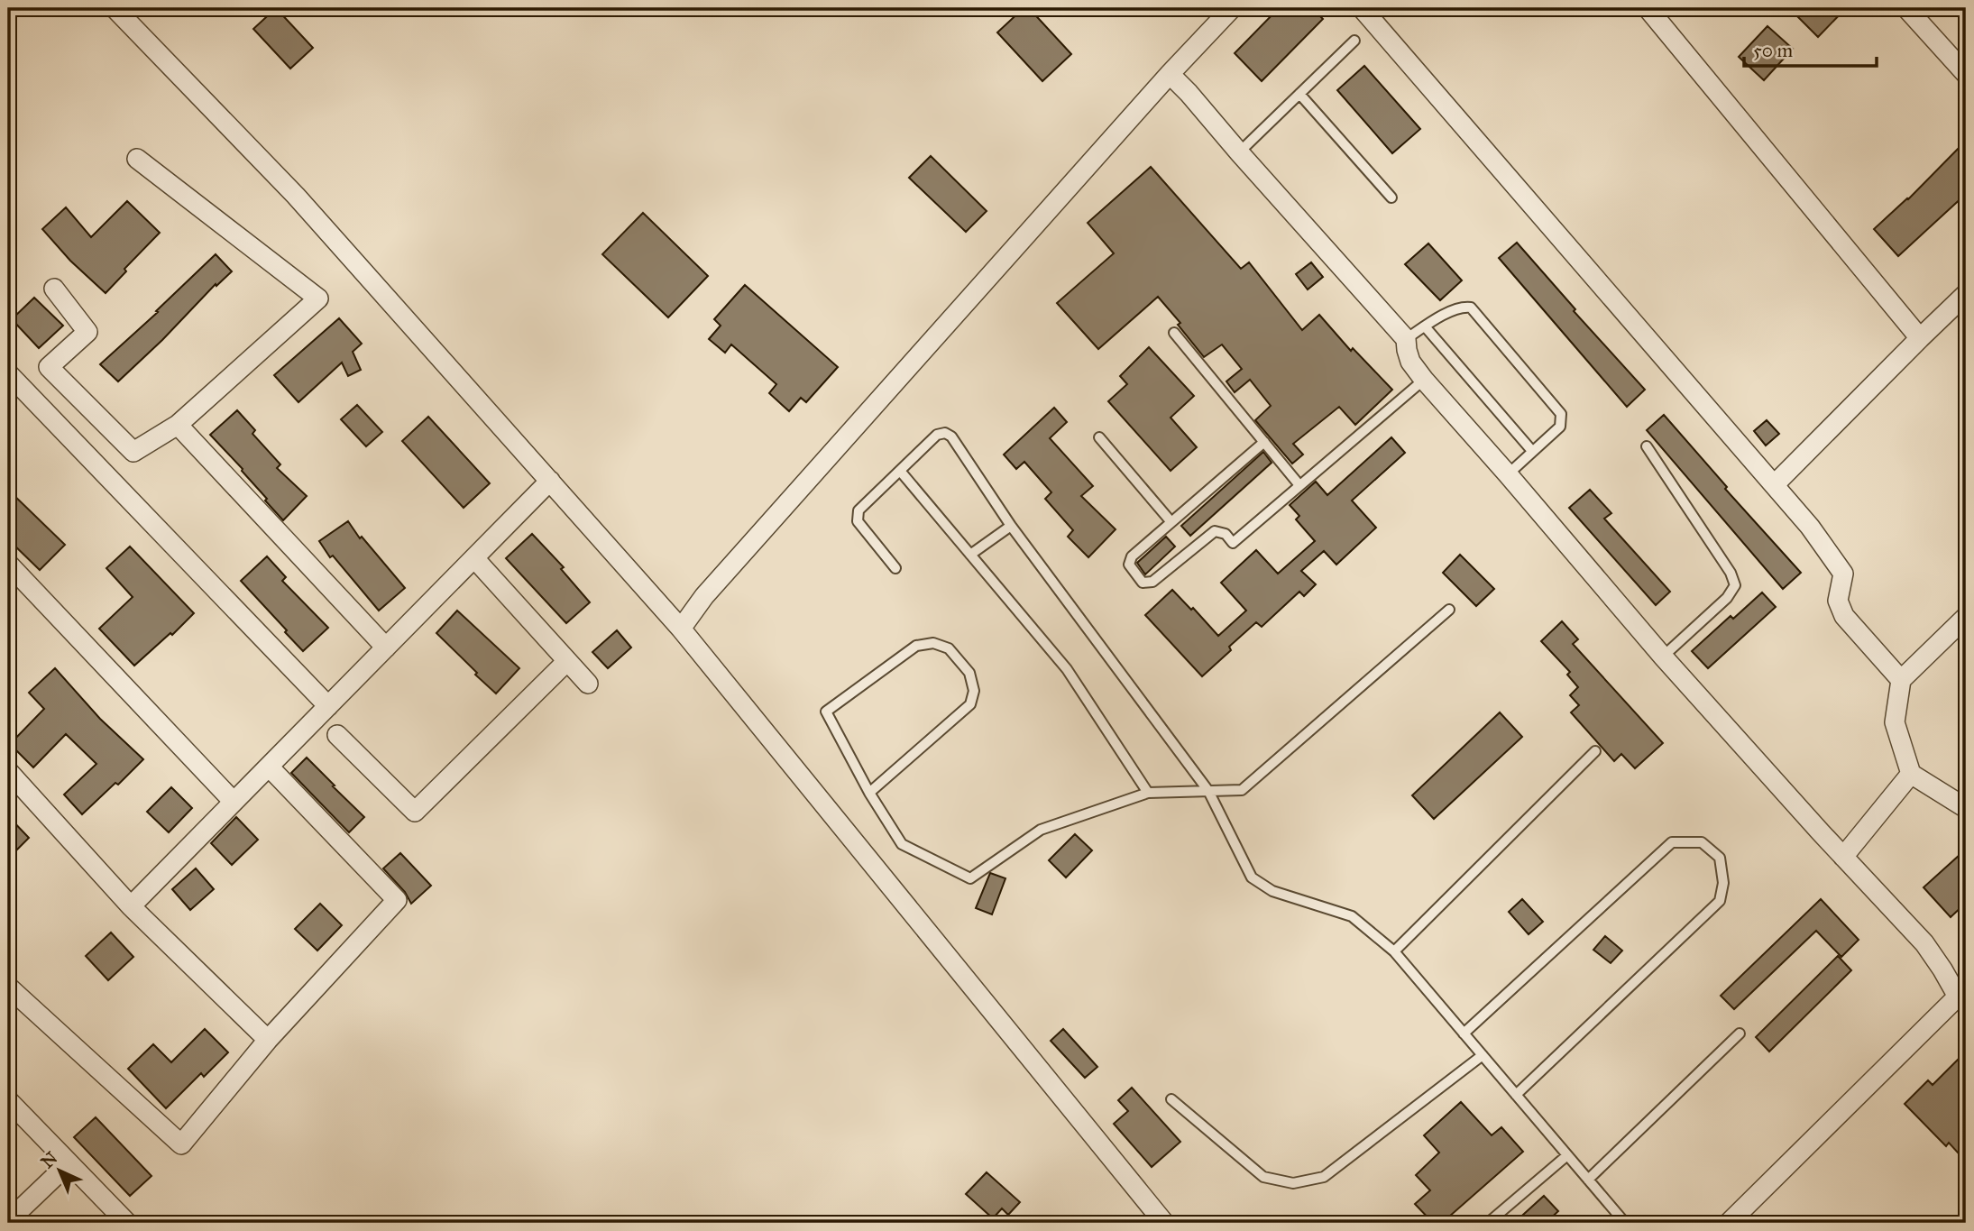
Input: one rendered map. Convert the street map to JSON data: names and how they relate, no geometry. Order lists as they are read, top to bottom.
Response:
{
  "scale_bar": "50 m",
  "north": "top left"
}
